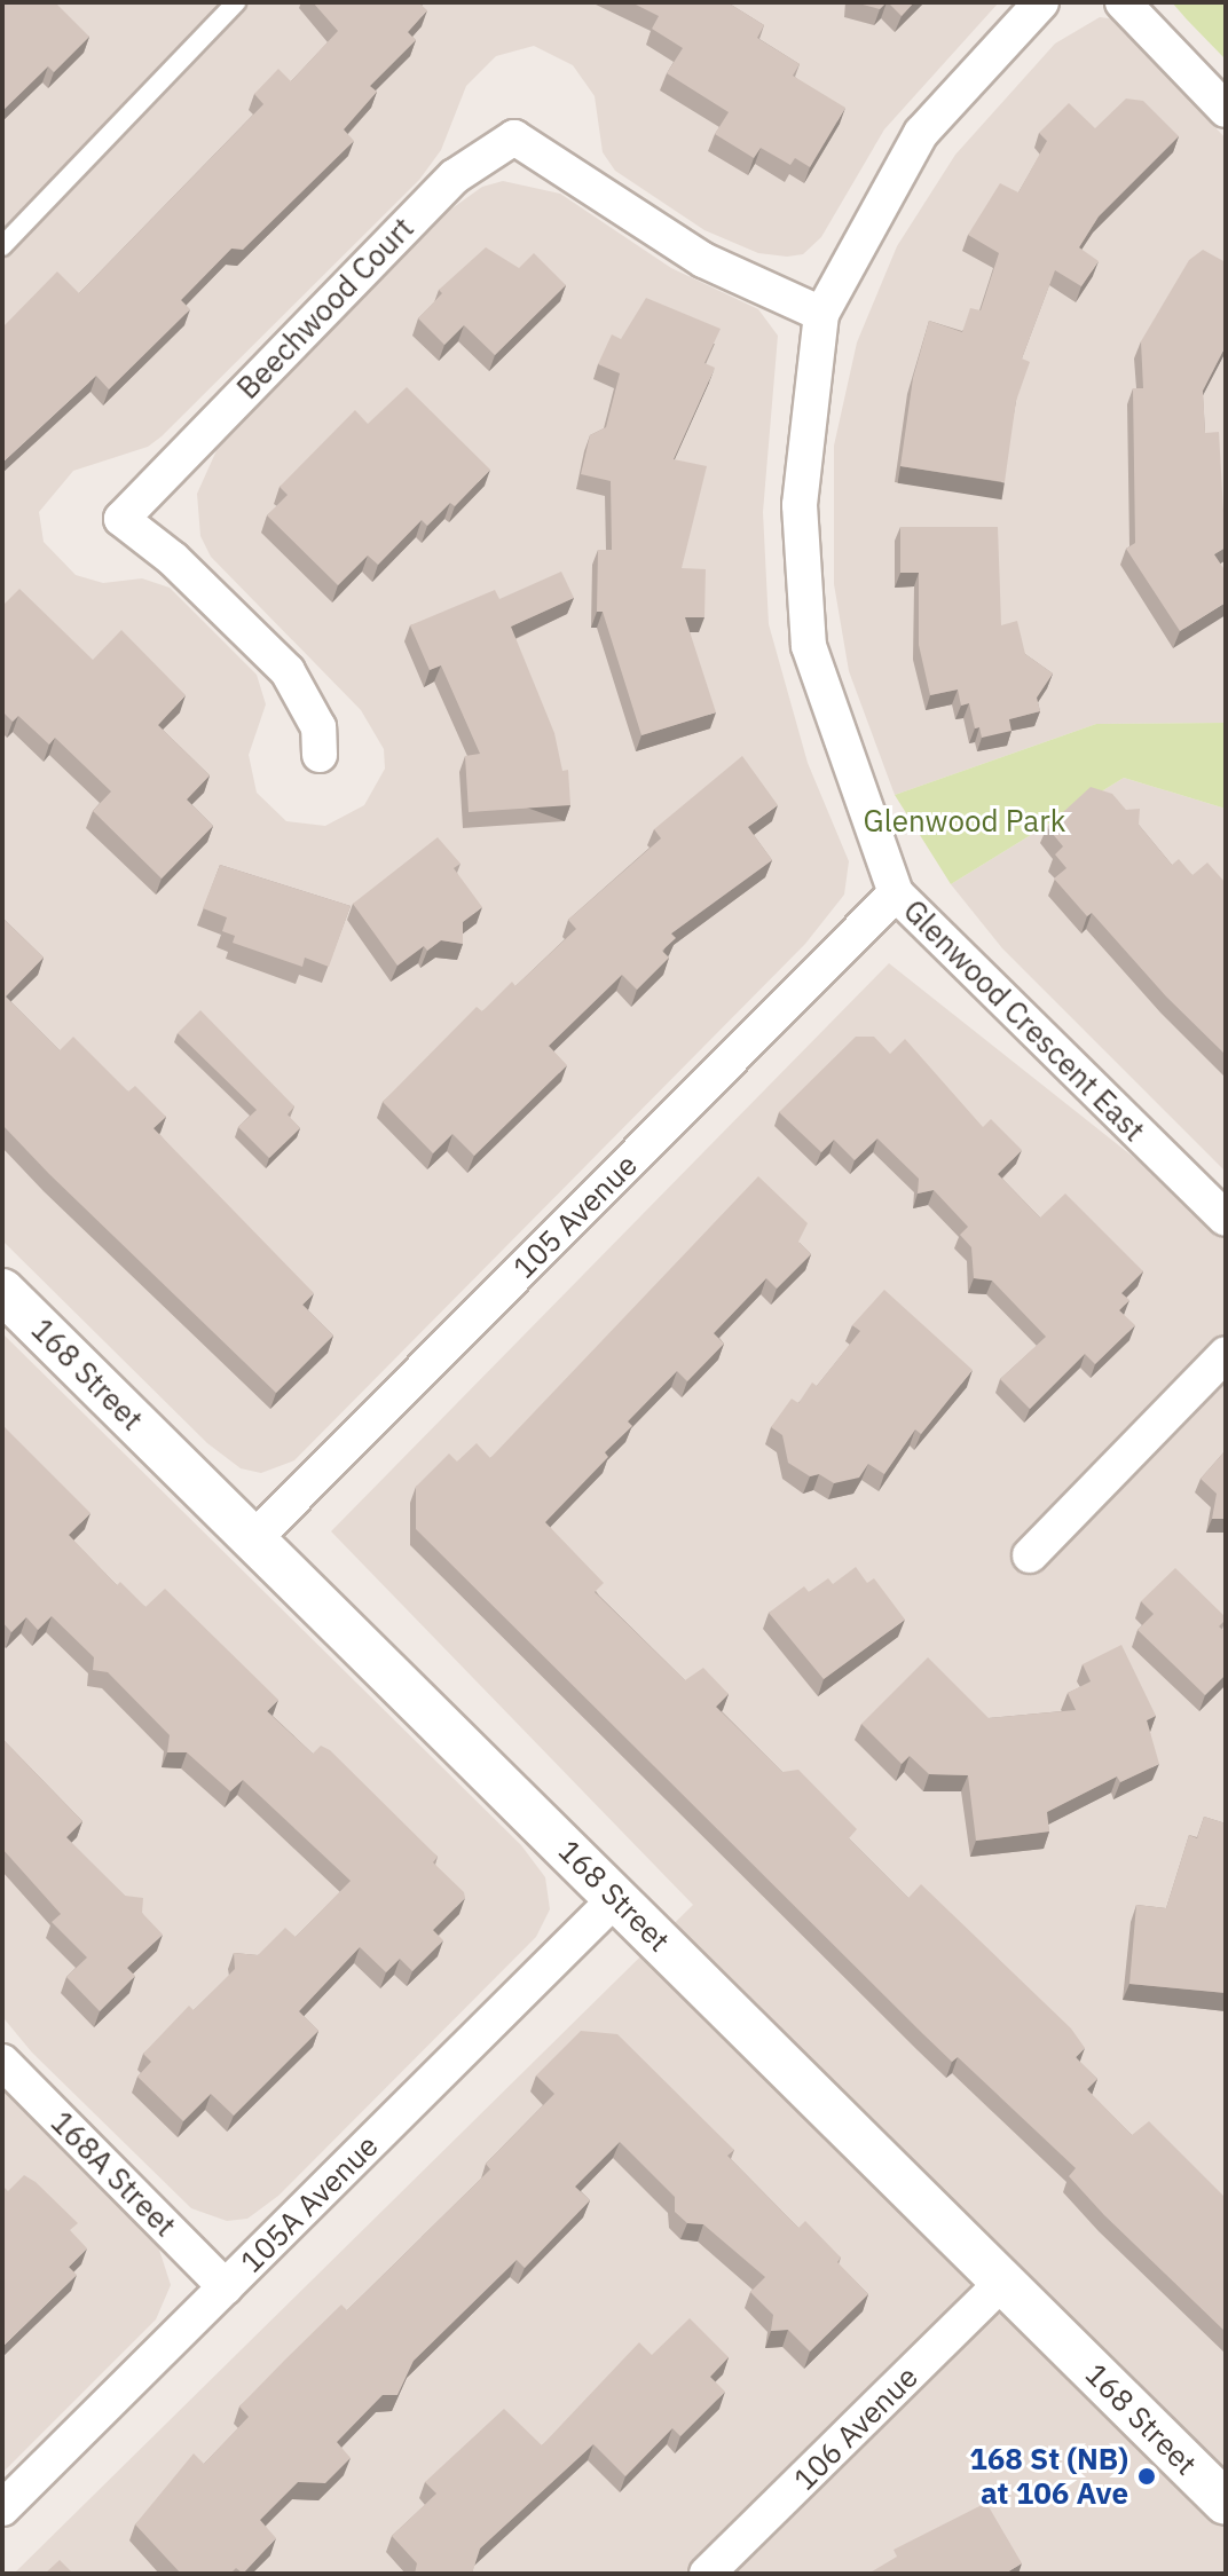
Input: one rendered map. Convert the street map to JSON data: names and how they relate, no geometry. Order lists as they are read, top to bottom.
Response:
{
  "streets": {
    "street": [
      "Beechwood Court",
      "Glenwood Crescent East",
      "105 Avenue",
      "168 Street",
      "168A Street",
      "105A Avenue",
      "106 Avenue"
    ]
  },
  "crossings": [
    ["Beechwood Court", "Glenwood Crescent East"],
    ["Glenwood Crescent East", "105 Avenue"],
    ["105 Avenue", "168 Street"],
    ["168 Street", "105A Avenue"],
    ["168 Street", "106 Avenue"],
    ["168A Street", "105A Avenue"]
  ],
  "parks": ["Glenwood Park"],
  "places": ["168 St (NB) at 106 Ave"]
}
